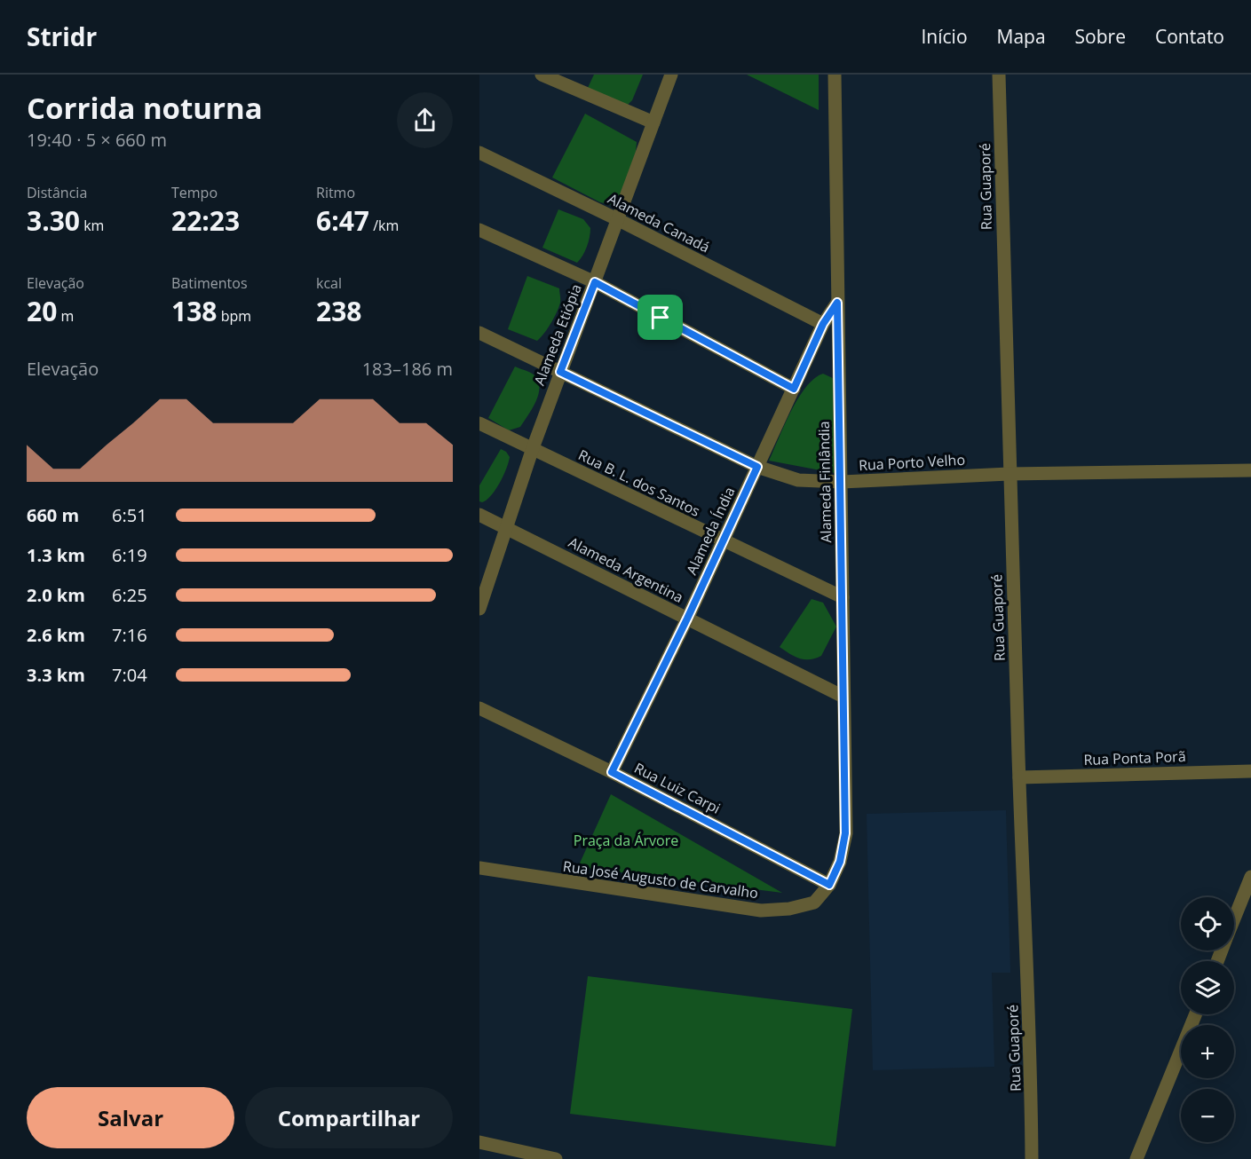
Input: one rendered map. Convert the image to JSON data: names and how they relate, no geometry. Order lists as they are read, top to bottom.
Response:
{
  "streets": {
    "street": [
      "Rua Guaporé",
      "Alameda Canadá",
      "Alameda Etiópia",
      "Rua Porto Velho",
      "Alameda Finlândia",
      "Rua B. L. dos Santos",
      "Alameda Índia",
      "Alameda Argentina",
      "Rua Ponta Porã",
      "Rua Luiz Carpi",
      "Rua José Augusto de Carvalho"
    ]
  },
  "crossings": [
    ["Rua Guaporé", "Rua Porto Velho"],
    ["Rua Guaporé", "Rua Ponta Porã"],
    ["Alameda Canadá", "Alameda Etiópia"],
    ["Alameda Canadá", "Alameda Índia"],
    ["Alameda Etiópia", "Rua Porto Velho"],
    ["Alameda Etiópia", "Rua B. L. dos Santos"],
    ["Alameda Etiópia", "Alameda Argentina"],
    ["Rua Porto Velho", "Alameda Finlândia"],
    ["Rua Porto Velho", "Alameda Índia"],
    ["Alameda Finlândia", "Rua B. L. dos Santos"],
    ["Alameda Finlândia", "Alameda Índia"],
    ["Alameda Finlândia", "Alameda Argentina"],
    ["Alameda Finlândia", "Rua Luiz Carpi"],
    ["Alameda Finlândia", "Rua José Augusto de Carvalho"],
    ["Rua B. L. dos Santos", "Alameda Índia"],
    ["Alameda Índia", "Alameda Argentina"],
    ["Alameda Índia", "Rua Luiz Carpi"],
    ["Rua Luiz Carpi", "Rua José Augusto de Carvalho"]
  ],
  "parks": ["Praça da Árvore"],
  "page": {
    "header": "Stridr",
    "nav": [
      "Início",
      "Mapa",
      "Sobre",
      "Contato"
    ],
    "heading": ["Corrida noturna", "19:40 · 5 × 660 m"],
    "stats": [
      ["Distância", "3.30 km"],
      ["Tempo", "22:23"],
      ["Ritmo", "6:47 /km"],
      ["Elevação", "20 m"],
      ["Batimentos", "138 bpm"],
      ["kcal", "238"]
    ],
    "chart": ["Elevação", "183–186 m"],
    "list": [
      {
        "name": "660 m",
        "note": "6:51"
      },
      {
        "name": "1.3 km",
        "note": "6:19"
      },
      {
        "name": "2.0 km",
        "note": "6:25"
      },
      {
        "name": "2.6 km",
        "note": "7:16"
      },
      {
        "name": "3.3 km",
        "note": "7:04"
      }
    ],
    "map_buttons": ["+", "−"],
    "buttons": ["Salvar", "Compartilhar"]
  }
}
